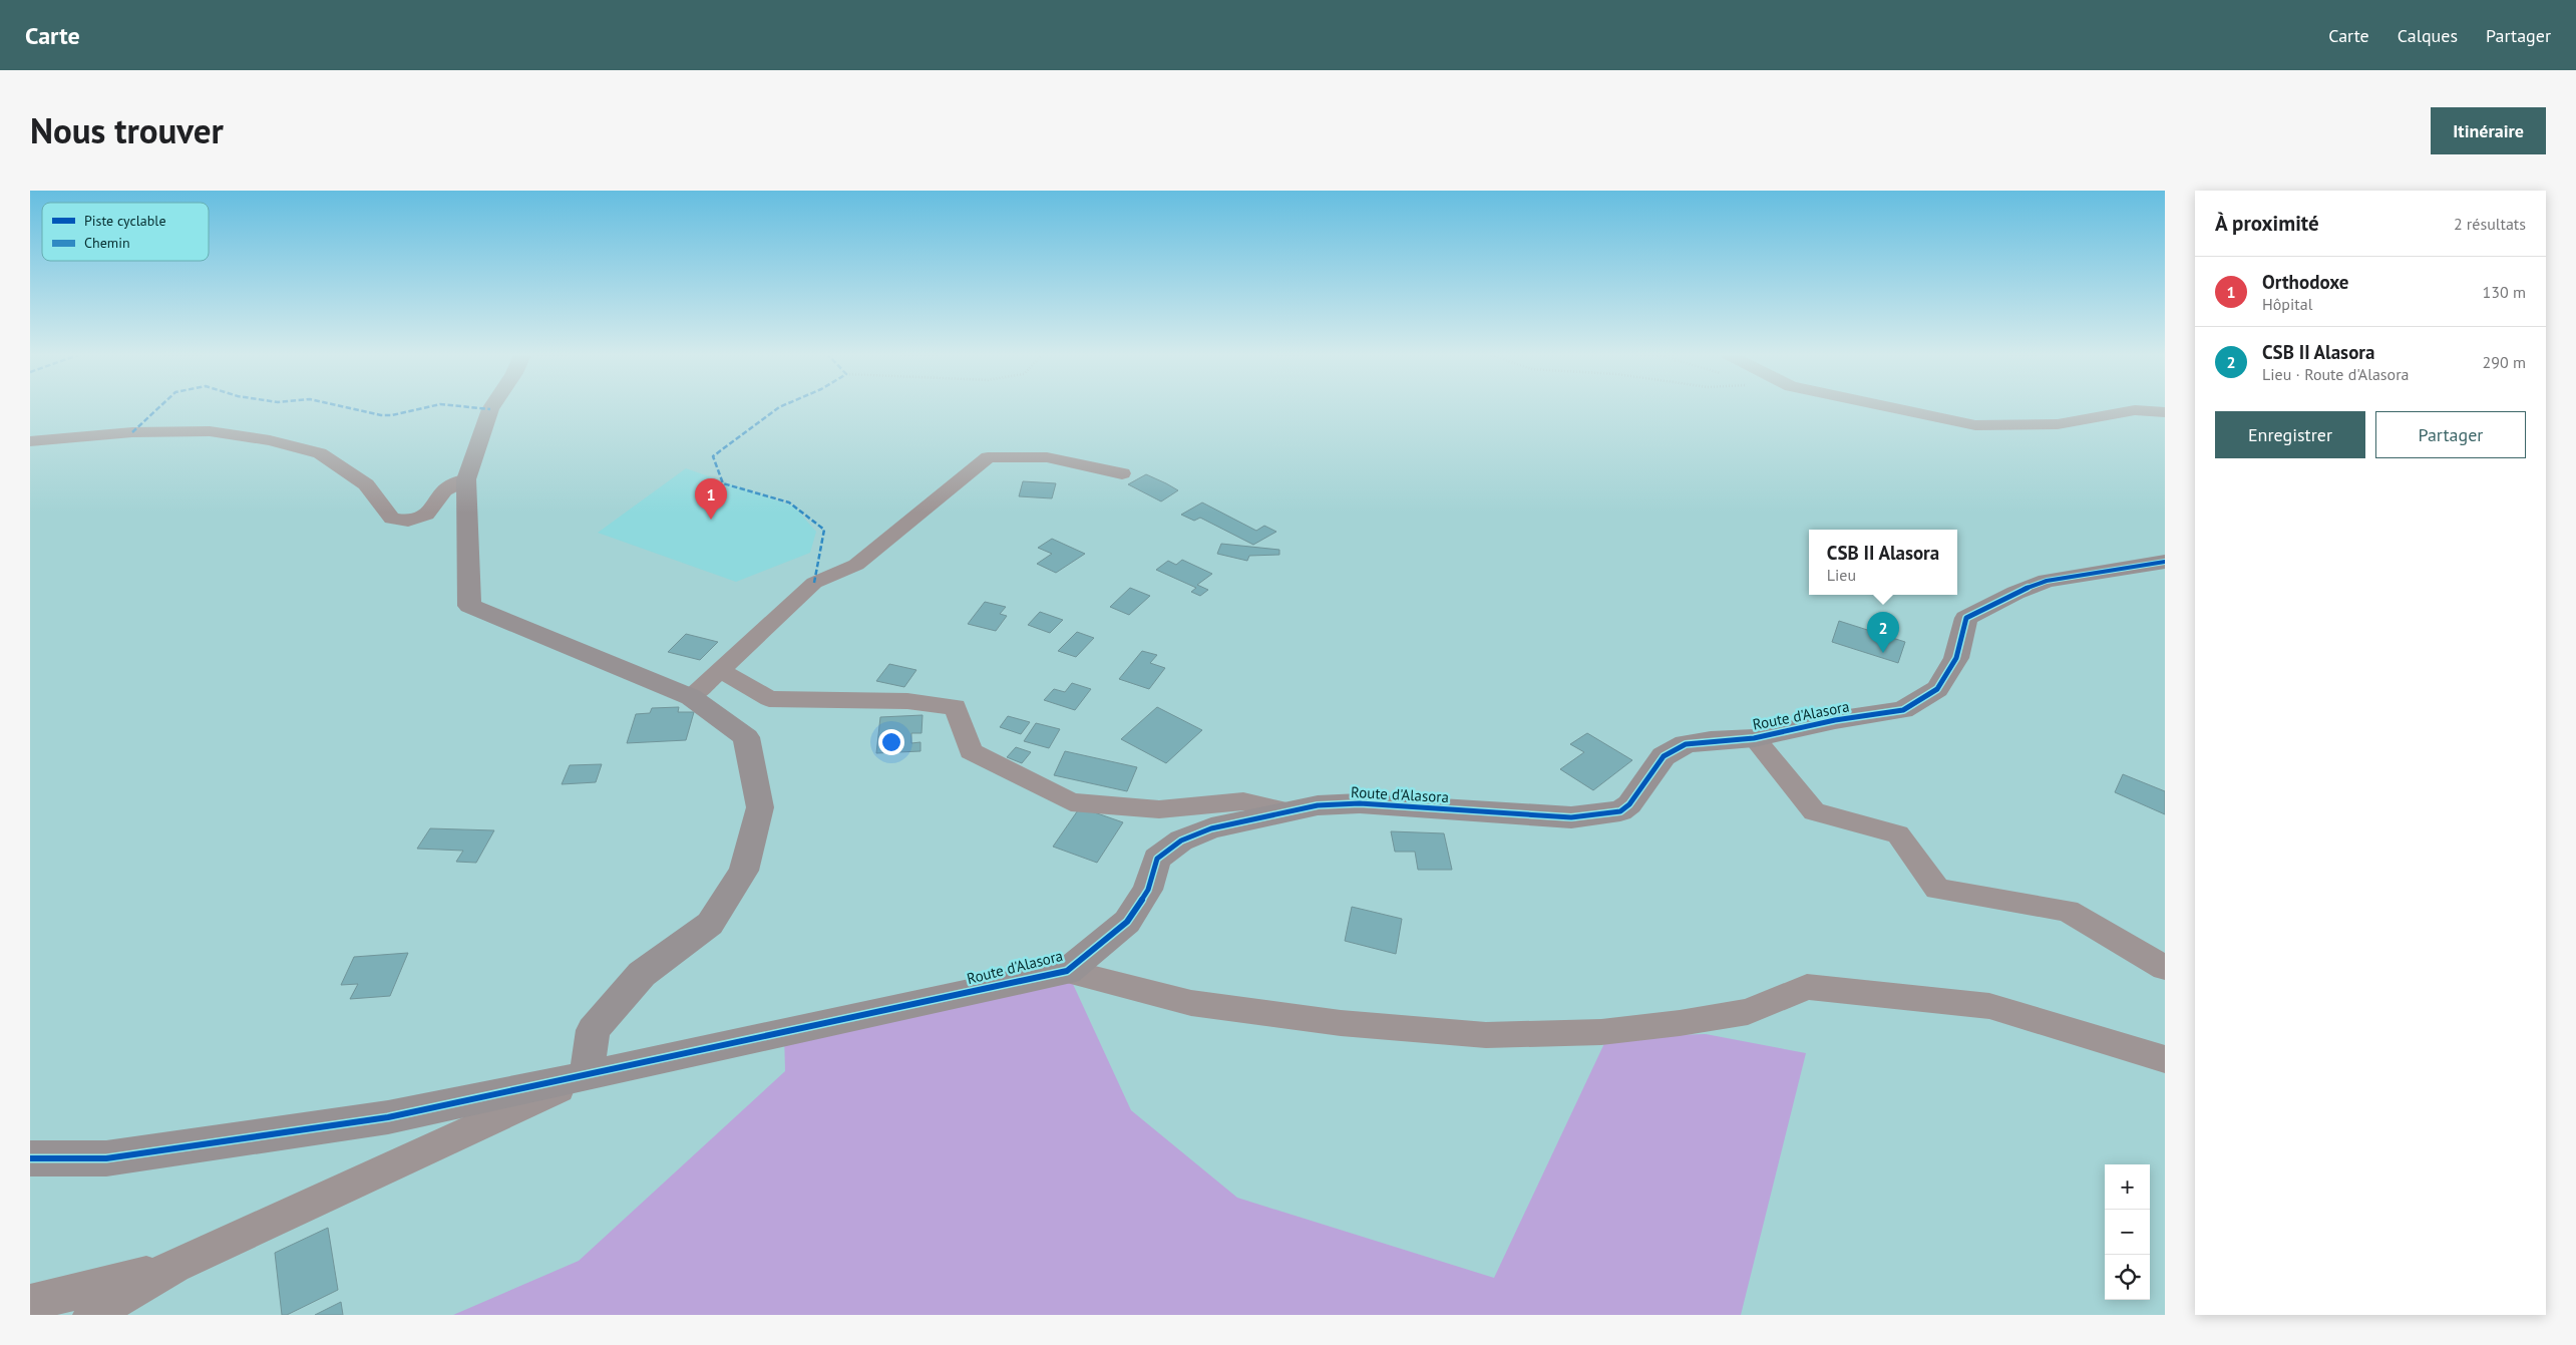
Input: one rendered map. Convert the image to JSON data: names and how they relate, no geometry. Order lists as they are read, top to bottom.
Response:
{
  "streets": {
    "street": ["Route d'Alasora"]
  },
  "legend": ["Piste cyclable", "Chemin"],
  "page": {
    "header": "Carte",
    "nav": ["Carte", "Calques", "Partager"],
    "title": "Nous trouver",
    "buttons": [
      "Itinéraire",
      ["Enregistrer", "Partager"]
    ],
    "heading": ["À proximité", "2 résultats"],
    "list": [
      {
        "mark": "1",
        "name": "Orthodoxe",
        "note": "Hôpital",
        "value": "130 m"
      },
      {
        "mark": "2",
        "name": "CSB II Alasora",
        "note": "Lieu · Route d'Alasora",
        "value": "290 m"
      }
    ],
    "pins": ["1", "2"],
    "popup": ["CSB II Alasora", "Lieu"],
    "map_buttons": ["+", "−"]
  }
}
